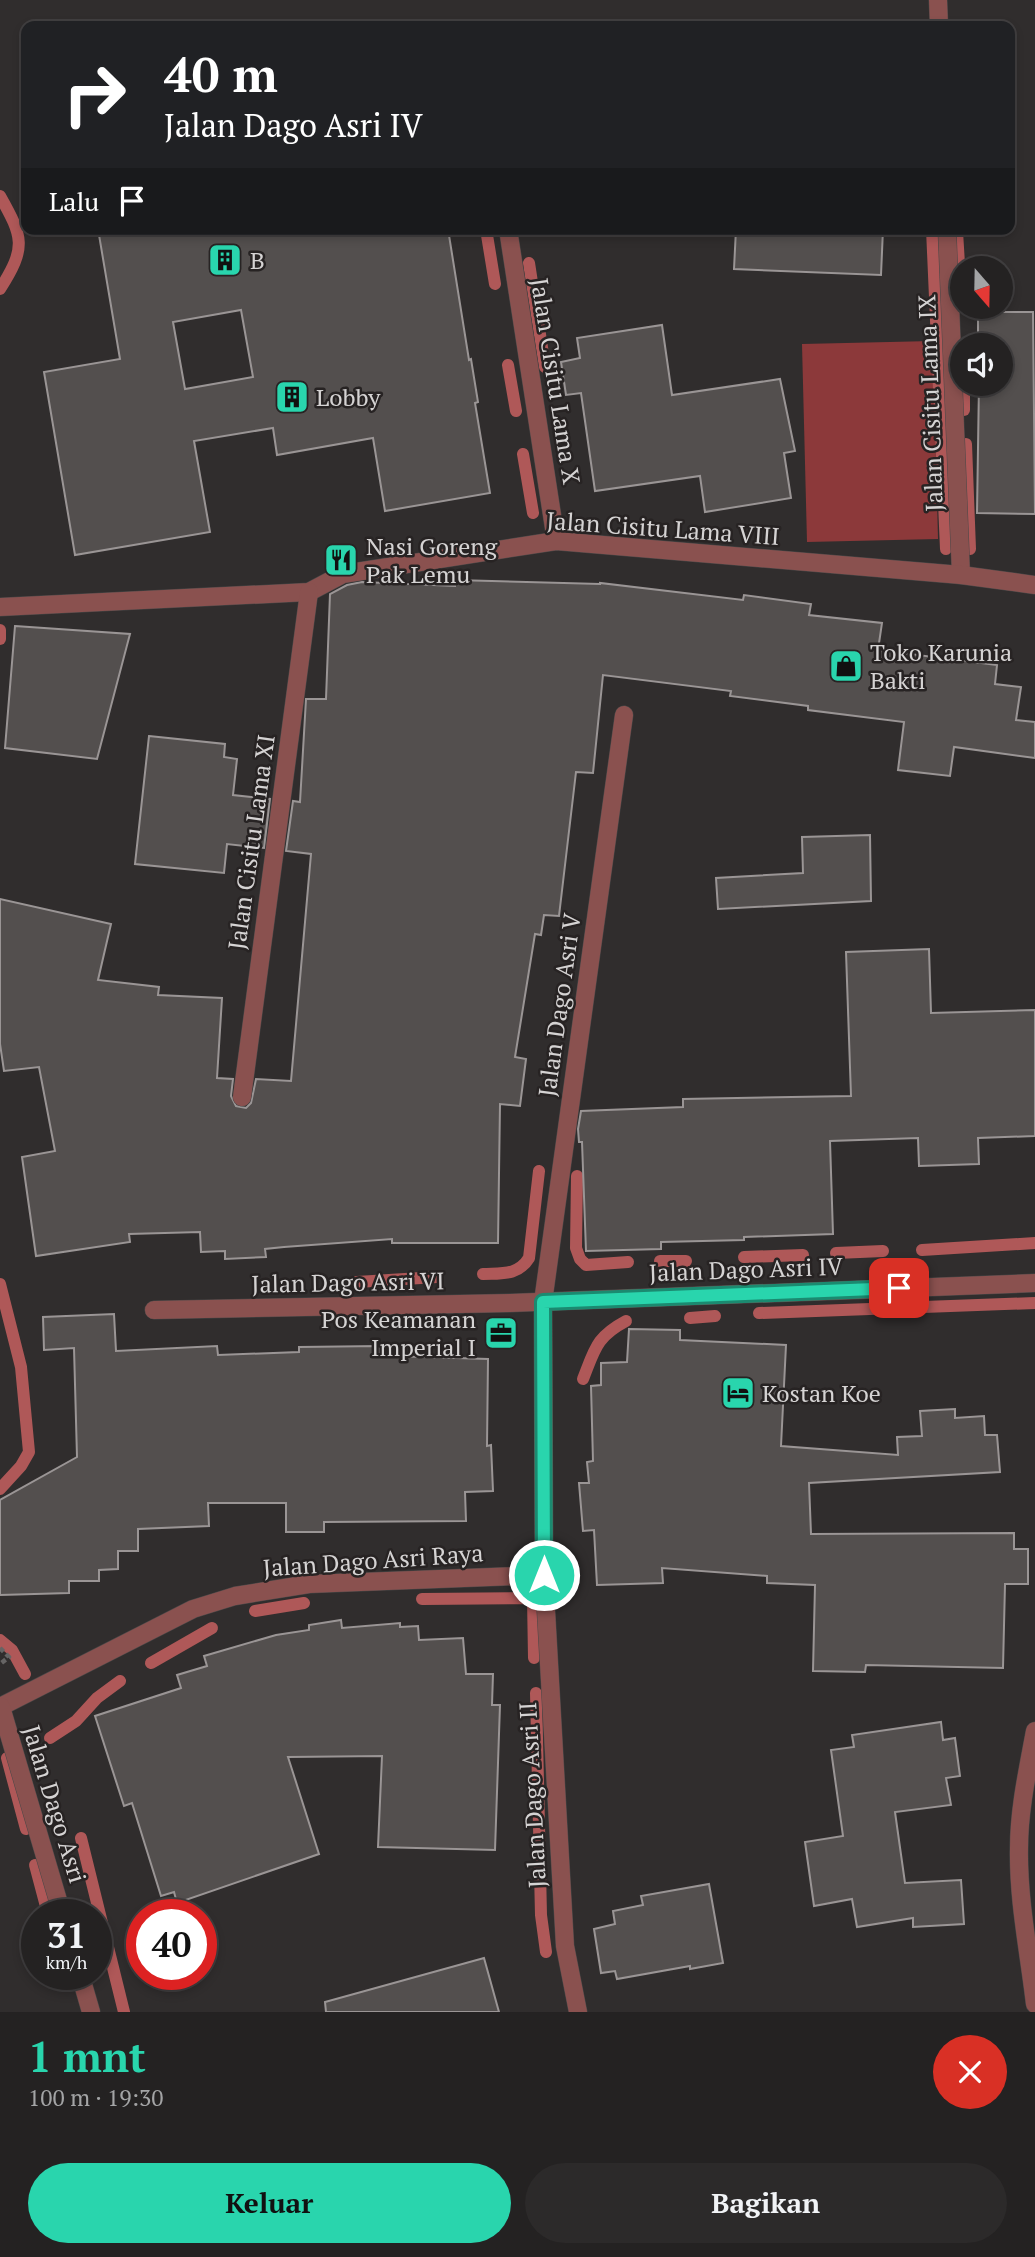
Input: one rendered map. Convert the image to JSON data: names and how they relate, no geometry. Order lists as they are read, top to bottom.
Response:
{
  "streets": {
    "street": [
      "Jalan Cisitu Lama X",
      "Jalan Cisitu Lama IX",
      "Jalan Cisitu Lama VIII",
      "Jalan Cisitu Lama XI",
      "Jalan Dago Asri V",
      "Jalan Dago Asri IV",
      "Jalan Dago Asri VI",
      "Jalan Dago Asri Raya",
      "Jalan Dago Asri II",
      "Jalan Dago Asri"
    ]
  },
  "crossings": [
    ["Jalan Cisitu Lama X", "Jalan Cisitu Lama VIII"],
    ["Jalan Cisitu Lama IX", "Jalan Cisitu Lama VIII"],
    ["Jalan Cisitu Lama VIII", "Jalan Cisitu Lama XI"],
    ["Jalan Dago Asri V", "Jalan Dago Asri IV"],
    ["Jalan Dago Asri V", "Jalan Dago Asri VI"],
    ["Jalan Dago Asri IV", "Jalan Dago Asri VI"],
    ["Jalan Dago Asri Raya", "Jalan Dago Asri II"],
    ["Jalan Dago Asri Raya", "Jalan Dago Asri"]
  ],
  "places": {
    "building": ["B", "Lobby"],
    "restaurant": ["Nasi Goreng Pak Lemu"],
    "shop": ["Toko Karunia Bakti"],
    "office": ["Pos Keamanan Imperial I"],
    "hotel": ["Kostan Koe"]
  },
  "north": "bottom",
  "page": {
    "turn": ["40 m", "Jalan Dago Asri IV"],
    "then": "Lalu",
    "speed": "31 km/h",
    "limit": "40",
    "heading": ["1 mnt", "100 m · 19:30"],
    "buttons": ["Keluar", "Bagikan"]
  }
}
